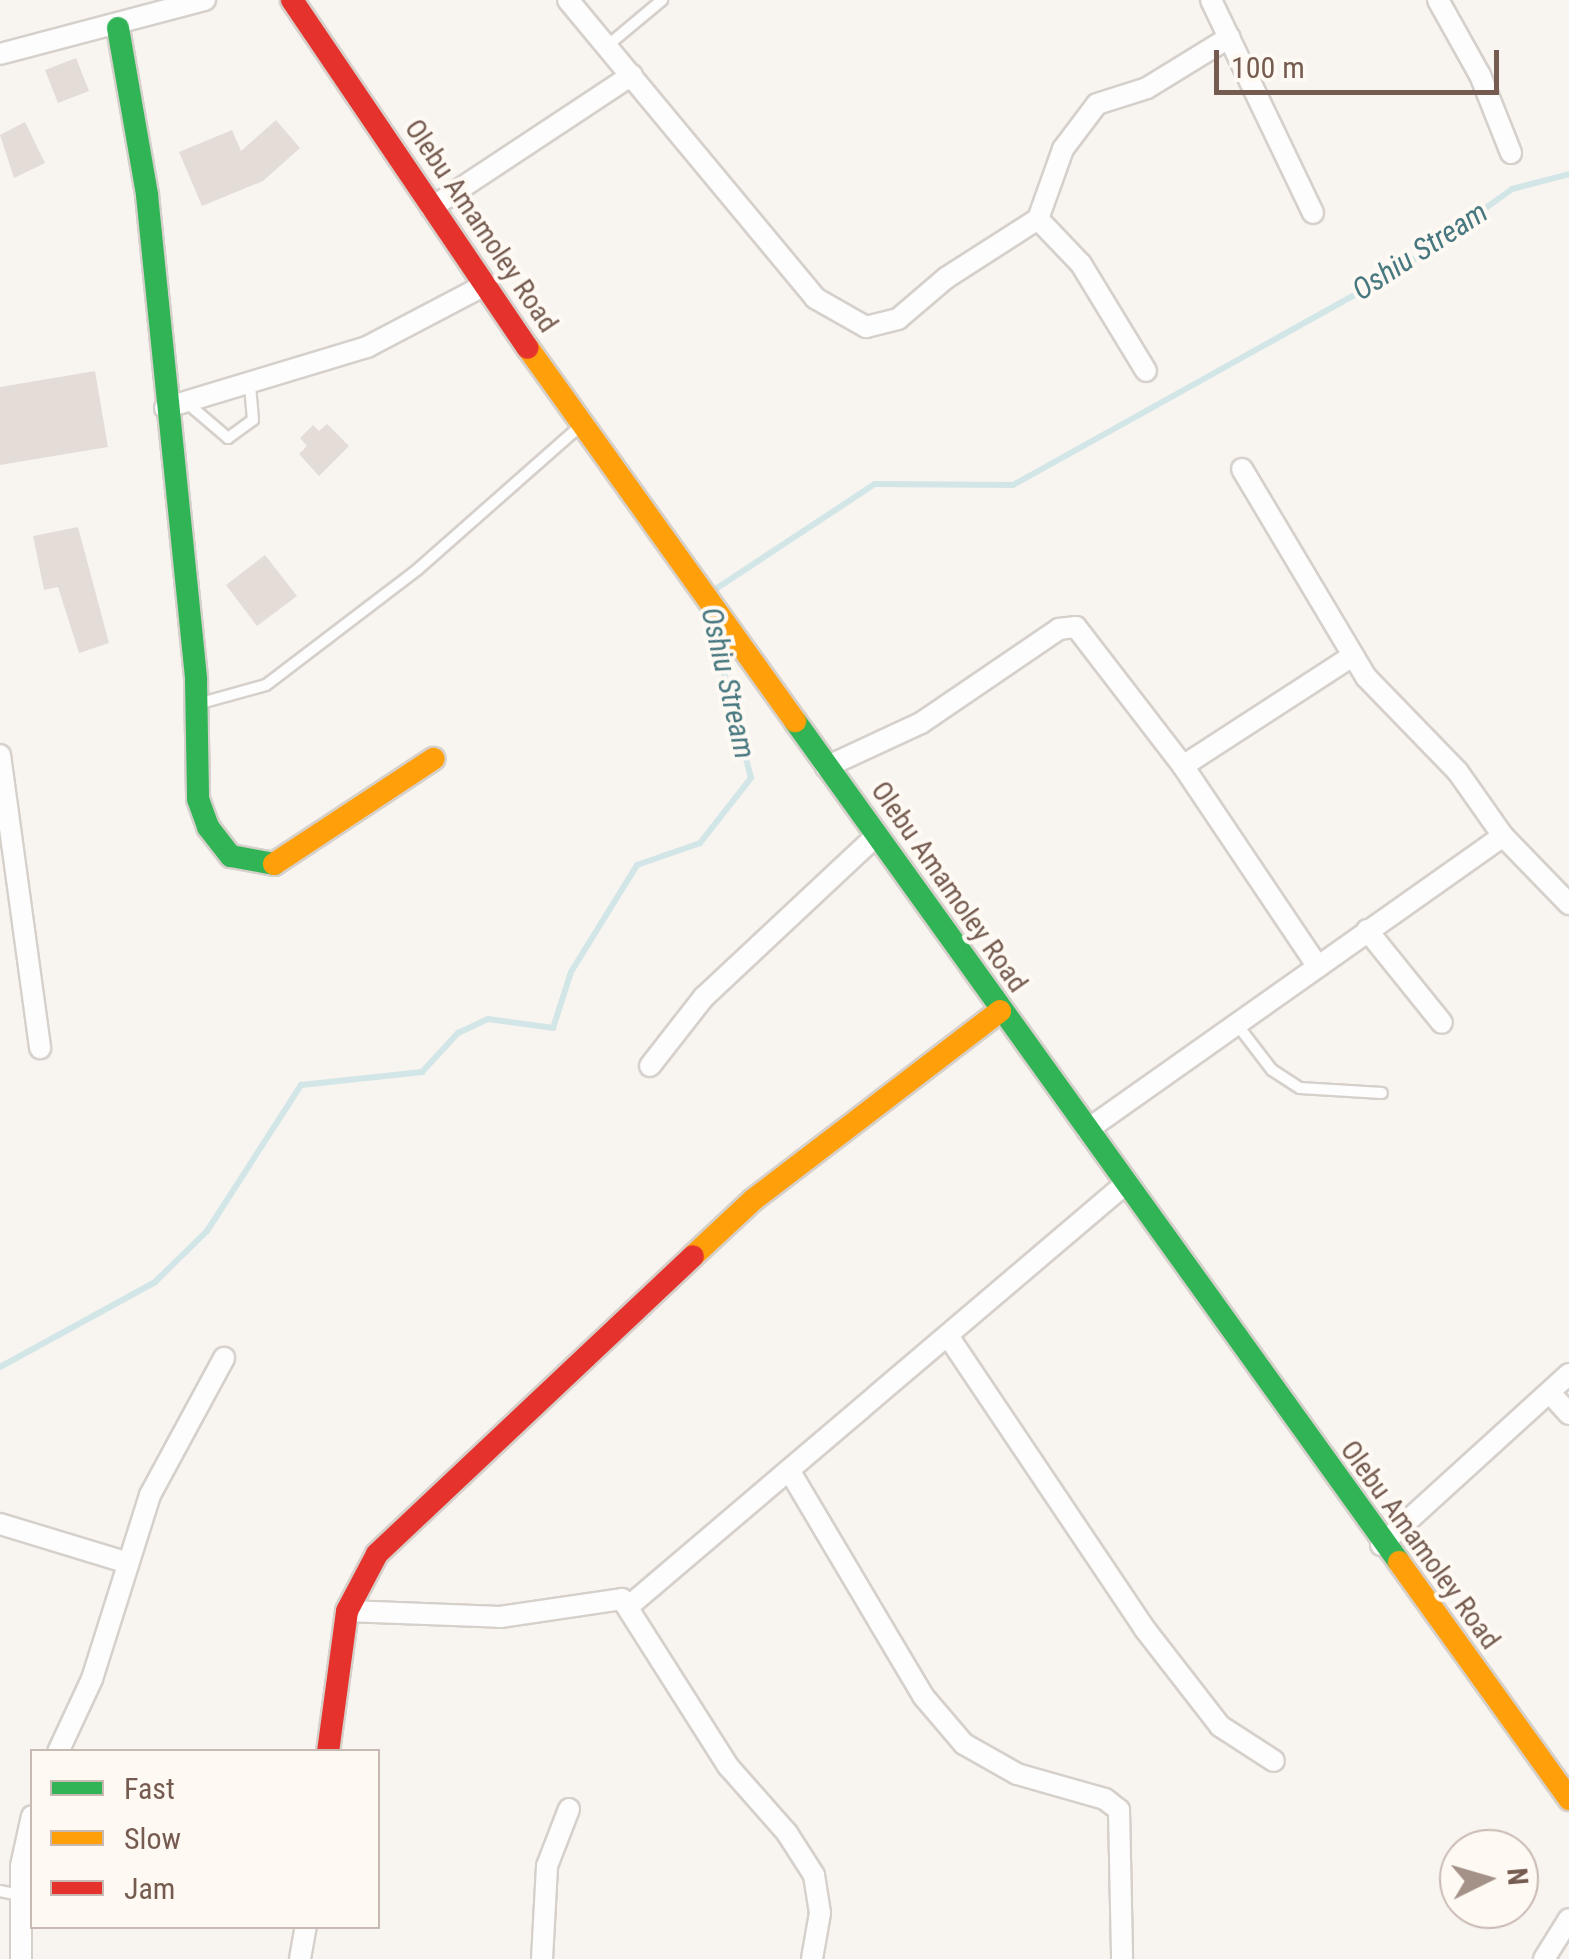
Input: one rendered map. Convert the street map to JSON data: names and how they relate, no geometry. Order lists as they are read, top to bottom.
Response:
{
  "streets": {
    "street": ["Olebu Amamoley Road"]
  },
  "water": ["Oshiu Stream"],
  "legend": ["Fast", "Slow", "Jam"],
  "scale_bar": "100 m",
  "north": "right"
}
